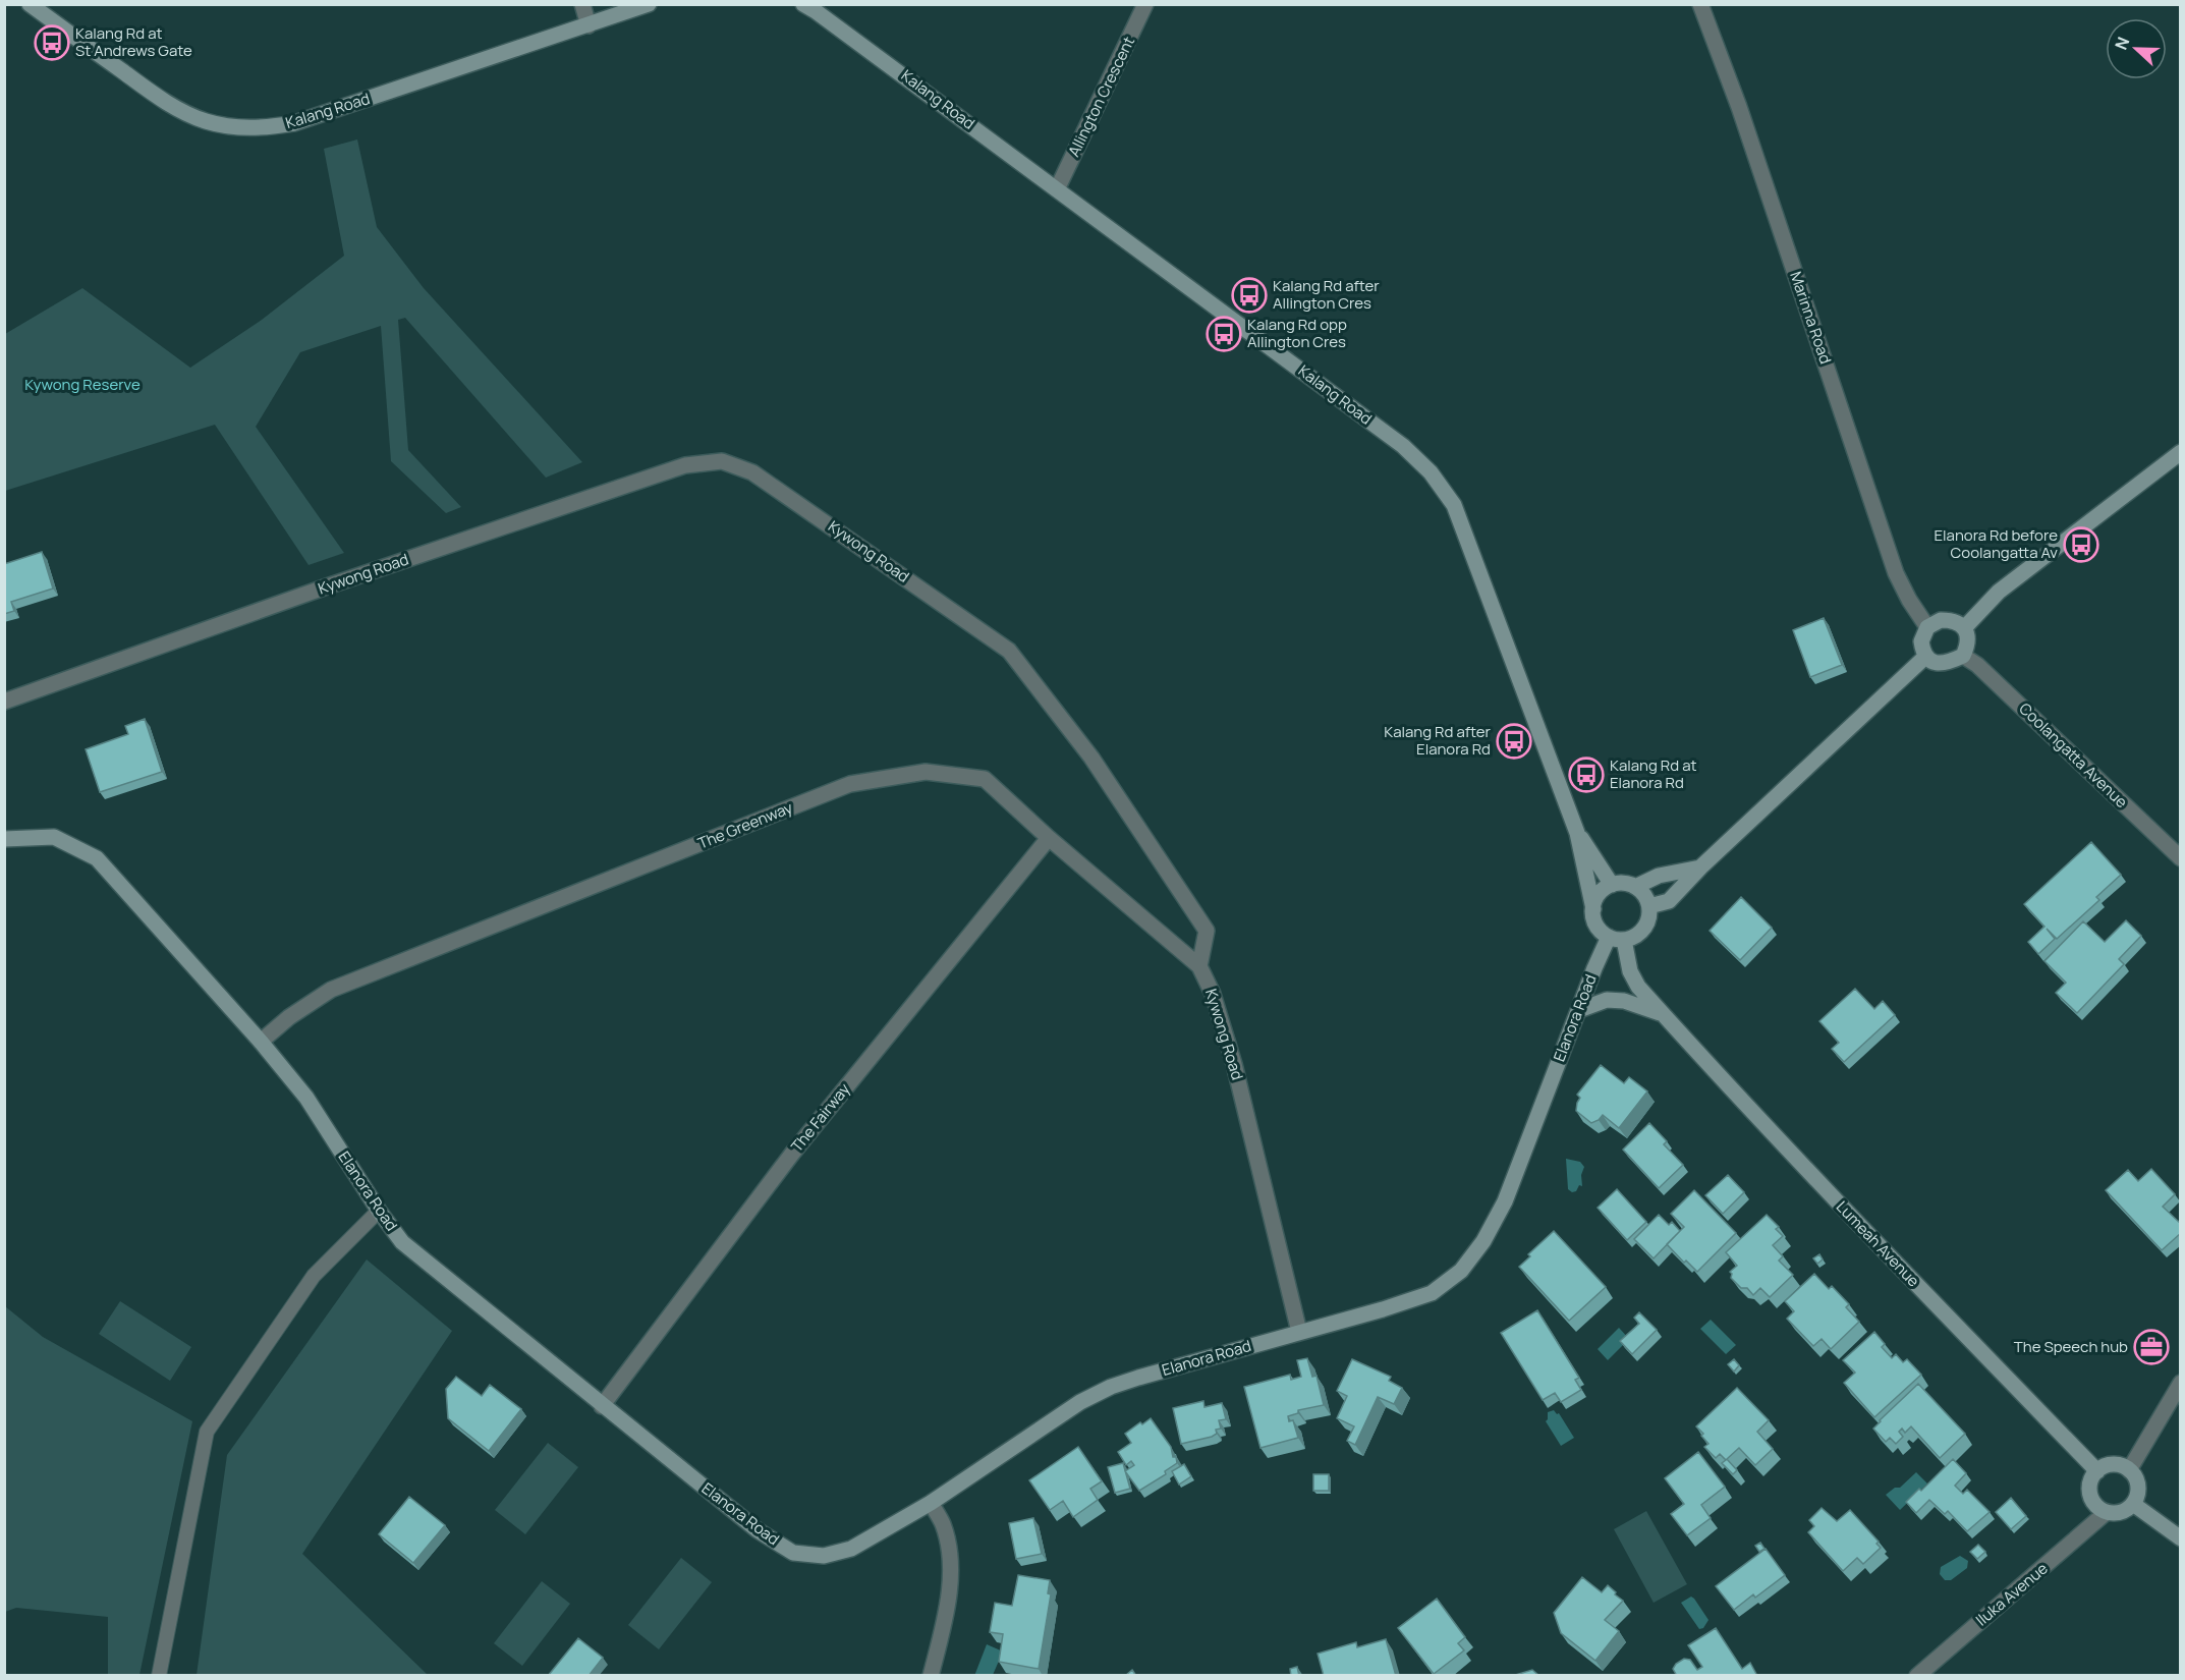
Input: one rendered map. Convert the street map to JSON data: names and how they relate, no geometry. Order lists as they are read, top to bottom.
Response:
{
  "streets": {
    "street": [
      "Allington Crescent",
      "Kalang Road",
      "Marinna Road",
      "Kywong Road",
      "Coolangatta Avenue",
      "The Greenway",
      "Elanora Road",
      "The Fairway",
      "Lumeah Avenue",
      "Iluka Avenue"
    ]
  },
  "crossings": [
    ["Allington Crescent", "Kalang Road"],
    ["Kalang Road", "Elanora Road"],
    ["Marinna Road", "Coolangatta Avenue"],
    ["Kywong Road", "The Greenway"],
    ["Kywong Road", "Elanora Road"],
    ["The Greenway", "Elanora Road"],
    ["The Greenway", "The Fairway"],
    ["Elanora Road", "The Fairway"],
    ["Lumeah Avenue", "Iluka Avenue"]
  ],
  "parks": ["Kywong Reserve"],
  "places": {
    "bus stop": [
      "Kalang Rd at St Andrews Gate",
      "Kalang Rd after Allington Cres",
      "Kalang Rd opp Allington Cres",
      "Elanora Rd before Coolangatta Av",
      "Kalang Rd after Elanora Rd",
      "Kalang Rd at Elanora Rd"
    ],
    "office": ["The Speech hub"]
  },
  "north": "left"
}
